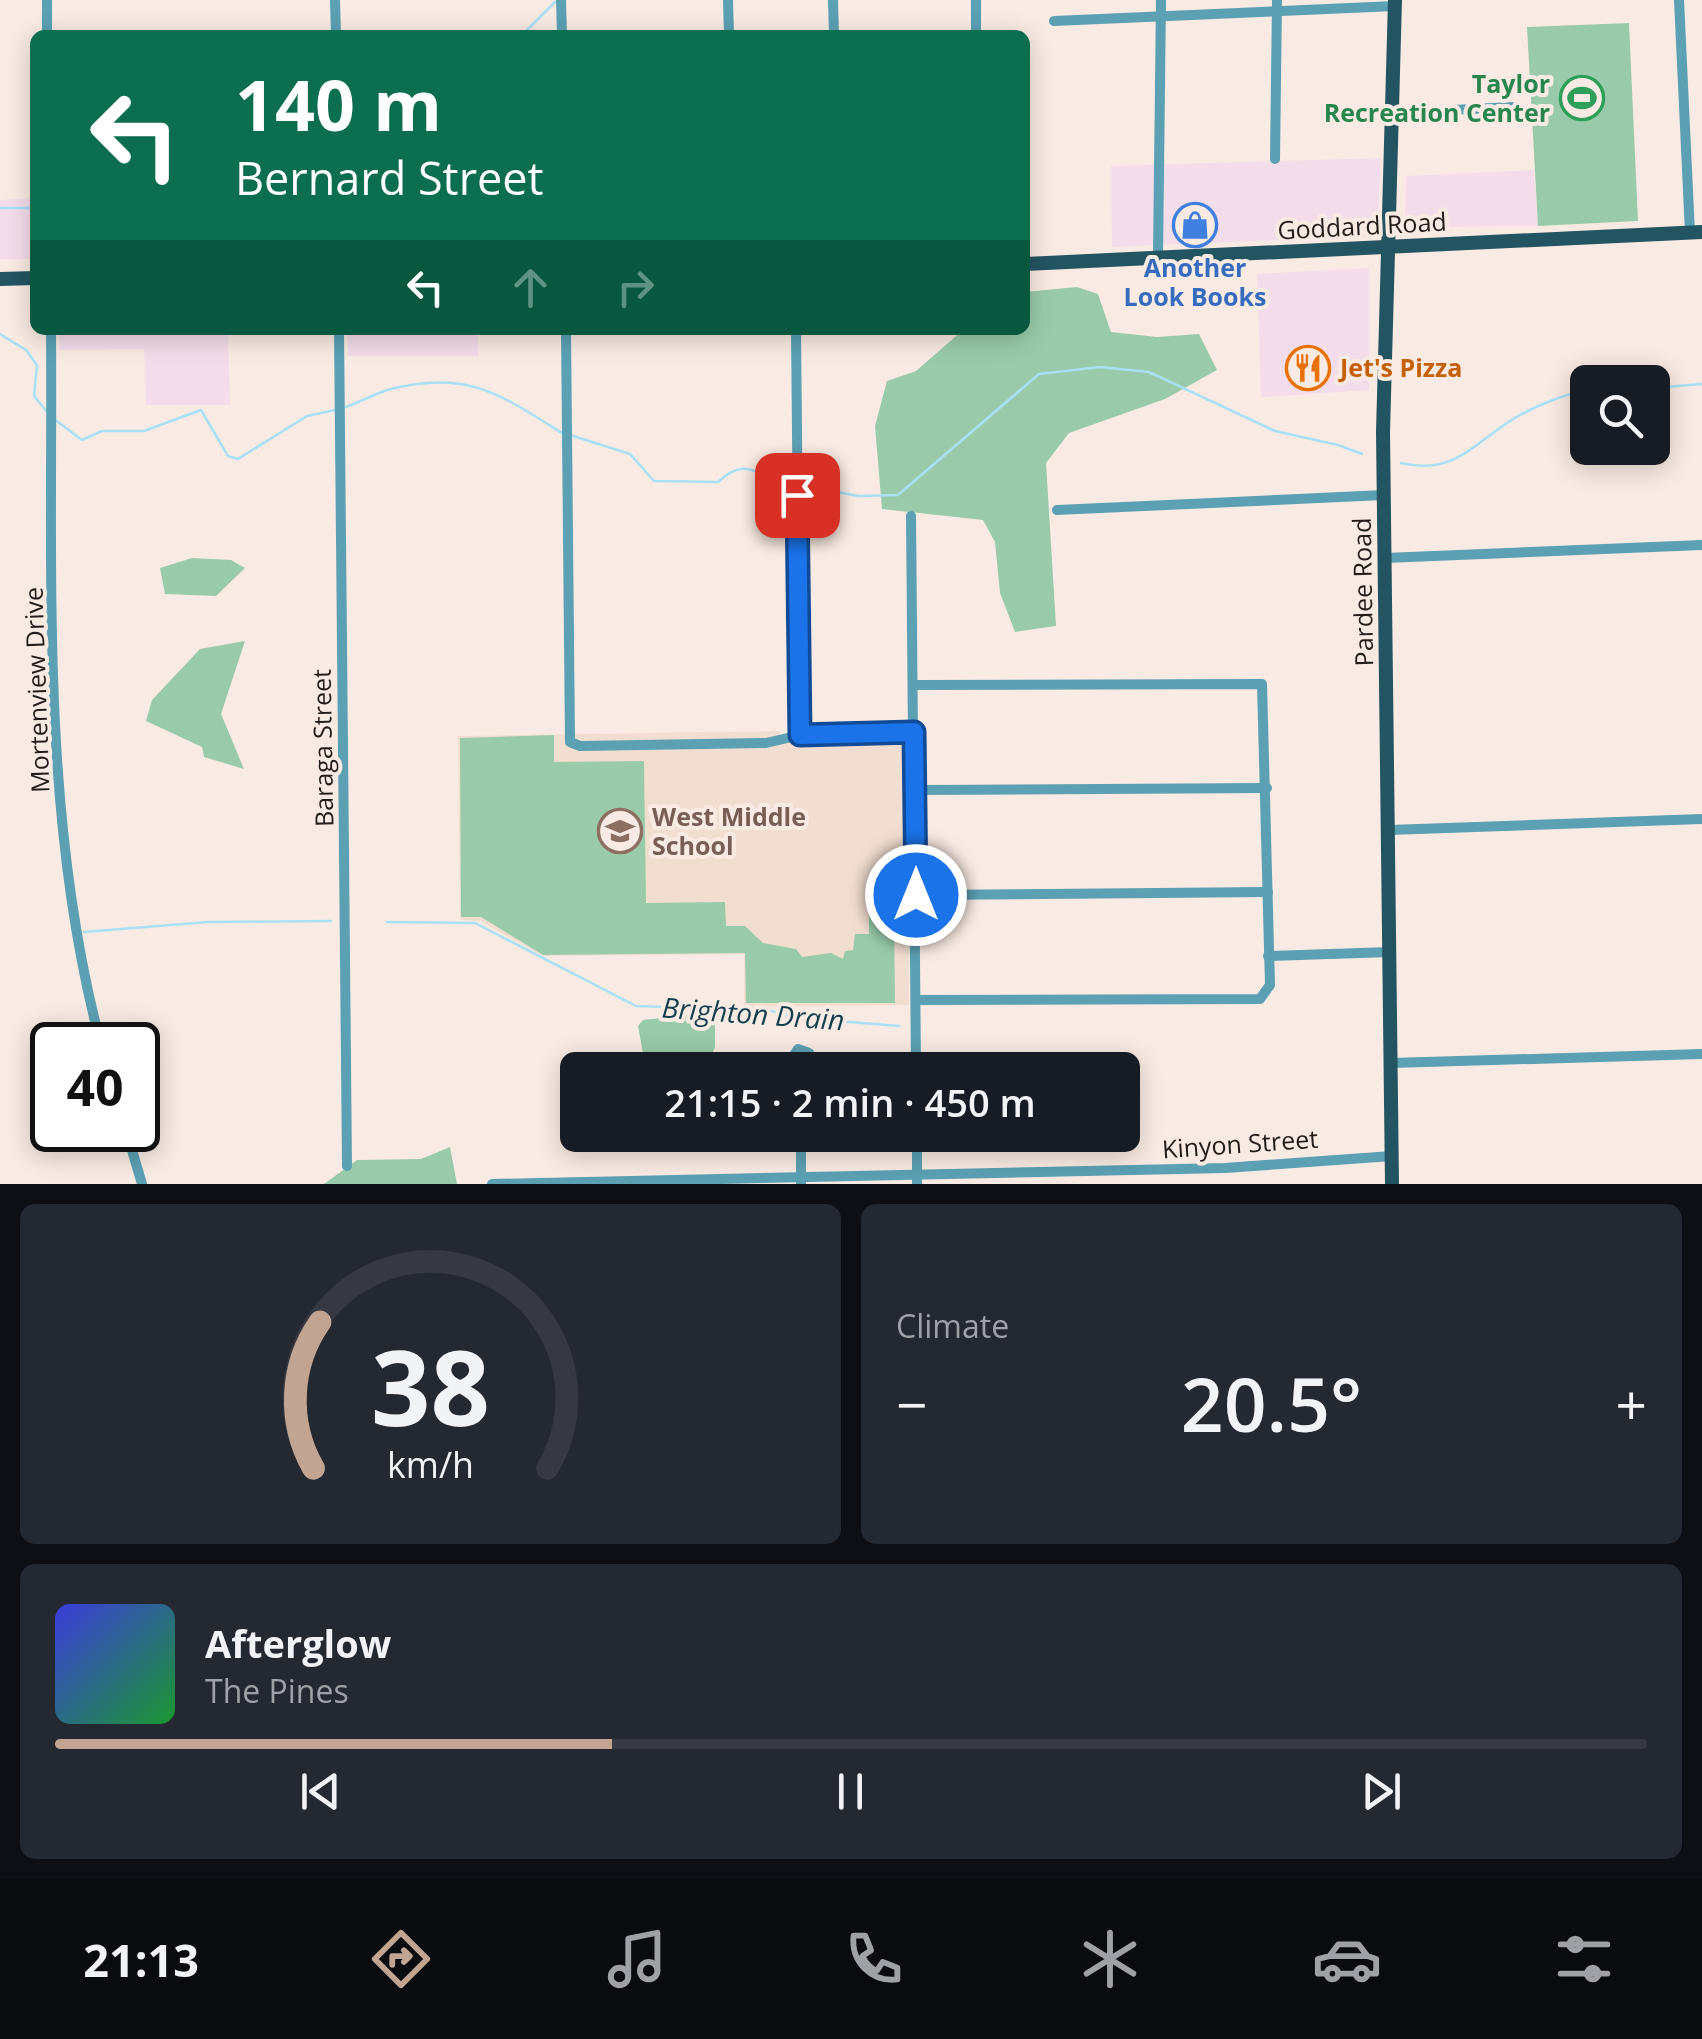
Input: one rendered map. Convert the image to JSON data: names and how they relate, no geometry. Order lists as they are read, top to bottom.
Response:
{
  "streets": {
    "main road": ["Goddard Road", "Pardee Road"],
    "street": ["Mortenview Drive", "Baraga Street", "Kinyon Street"]
  },
  "crossings": [
    ["Goddard Road", "Pardee Road"],
    ["Pardee Road", "Kinyon Street"]
  ],
  "water": ["Brighton Drain"],
  "places": {
    "sports": ["Taylor Recreation Center"],
    "shop": ["Another Look Books"],
    "restaurant": ["Jet's Pizza"],
    "school or university": ["West Middle School"]
  },
  "page": {
    "turn": ["140 m", "Bernard Street"],
    "limit": "40",
    "trip": "21:15 · 2 min · 450 m",
    "tile": "Climate",
    "heat": ["−", "20.5°", "+"],
    "song": ["Afterglow", "The Pines"],
    "tabs": "21:13",
    "gauge": ["38", "km/h"]
  }
}
